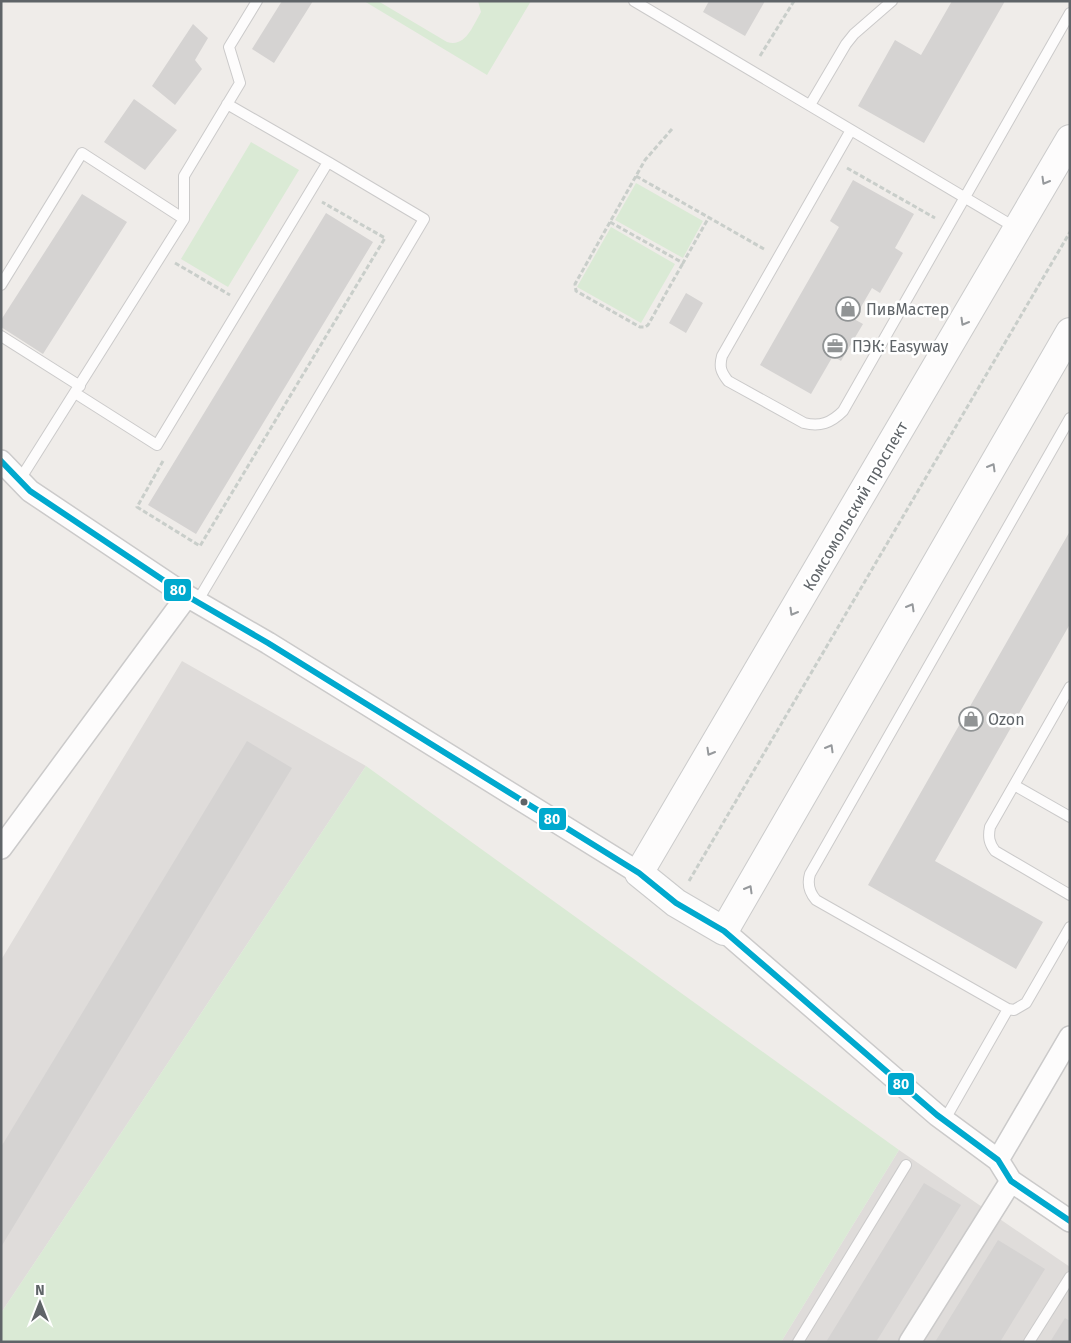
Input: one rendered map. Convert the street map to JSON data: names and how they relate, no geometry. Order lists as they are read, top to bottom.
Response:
{
  "streets": {
    "main road": ["Комсомольский проспект"]
  },
  "places": {
    "shop": ["ПивМастер", "Ozon"],
    "office": ["ПЭК: Easyway"]
  },
  "lines": ["transit line 80"],
  "north": "top"
}
